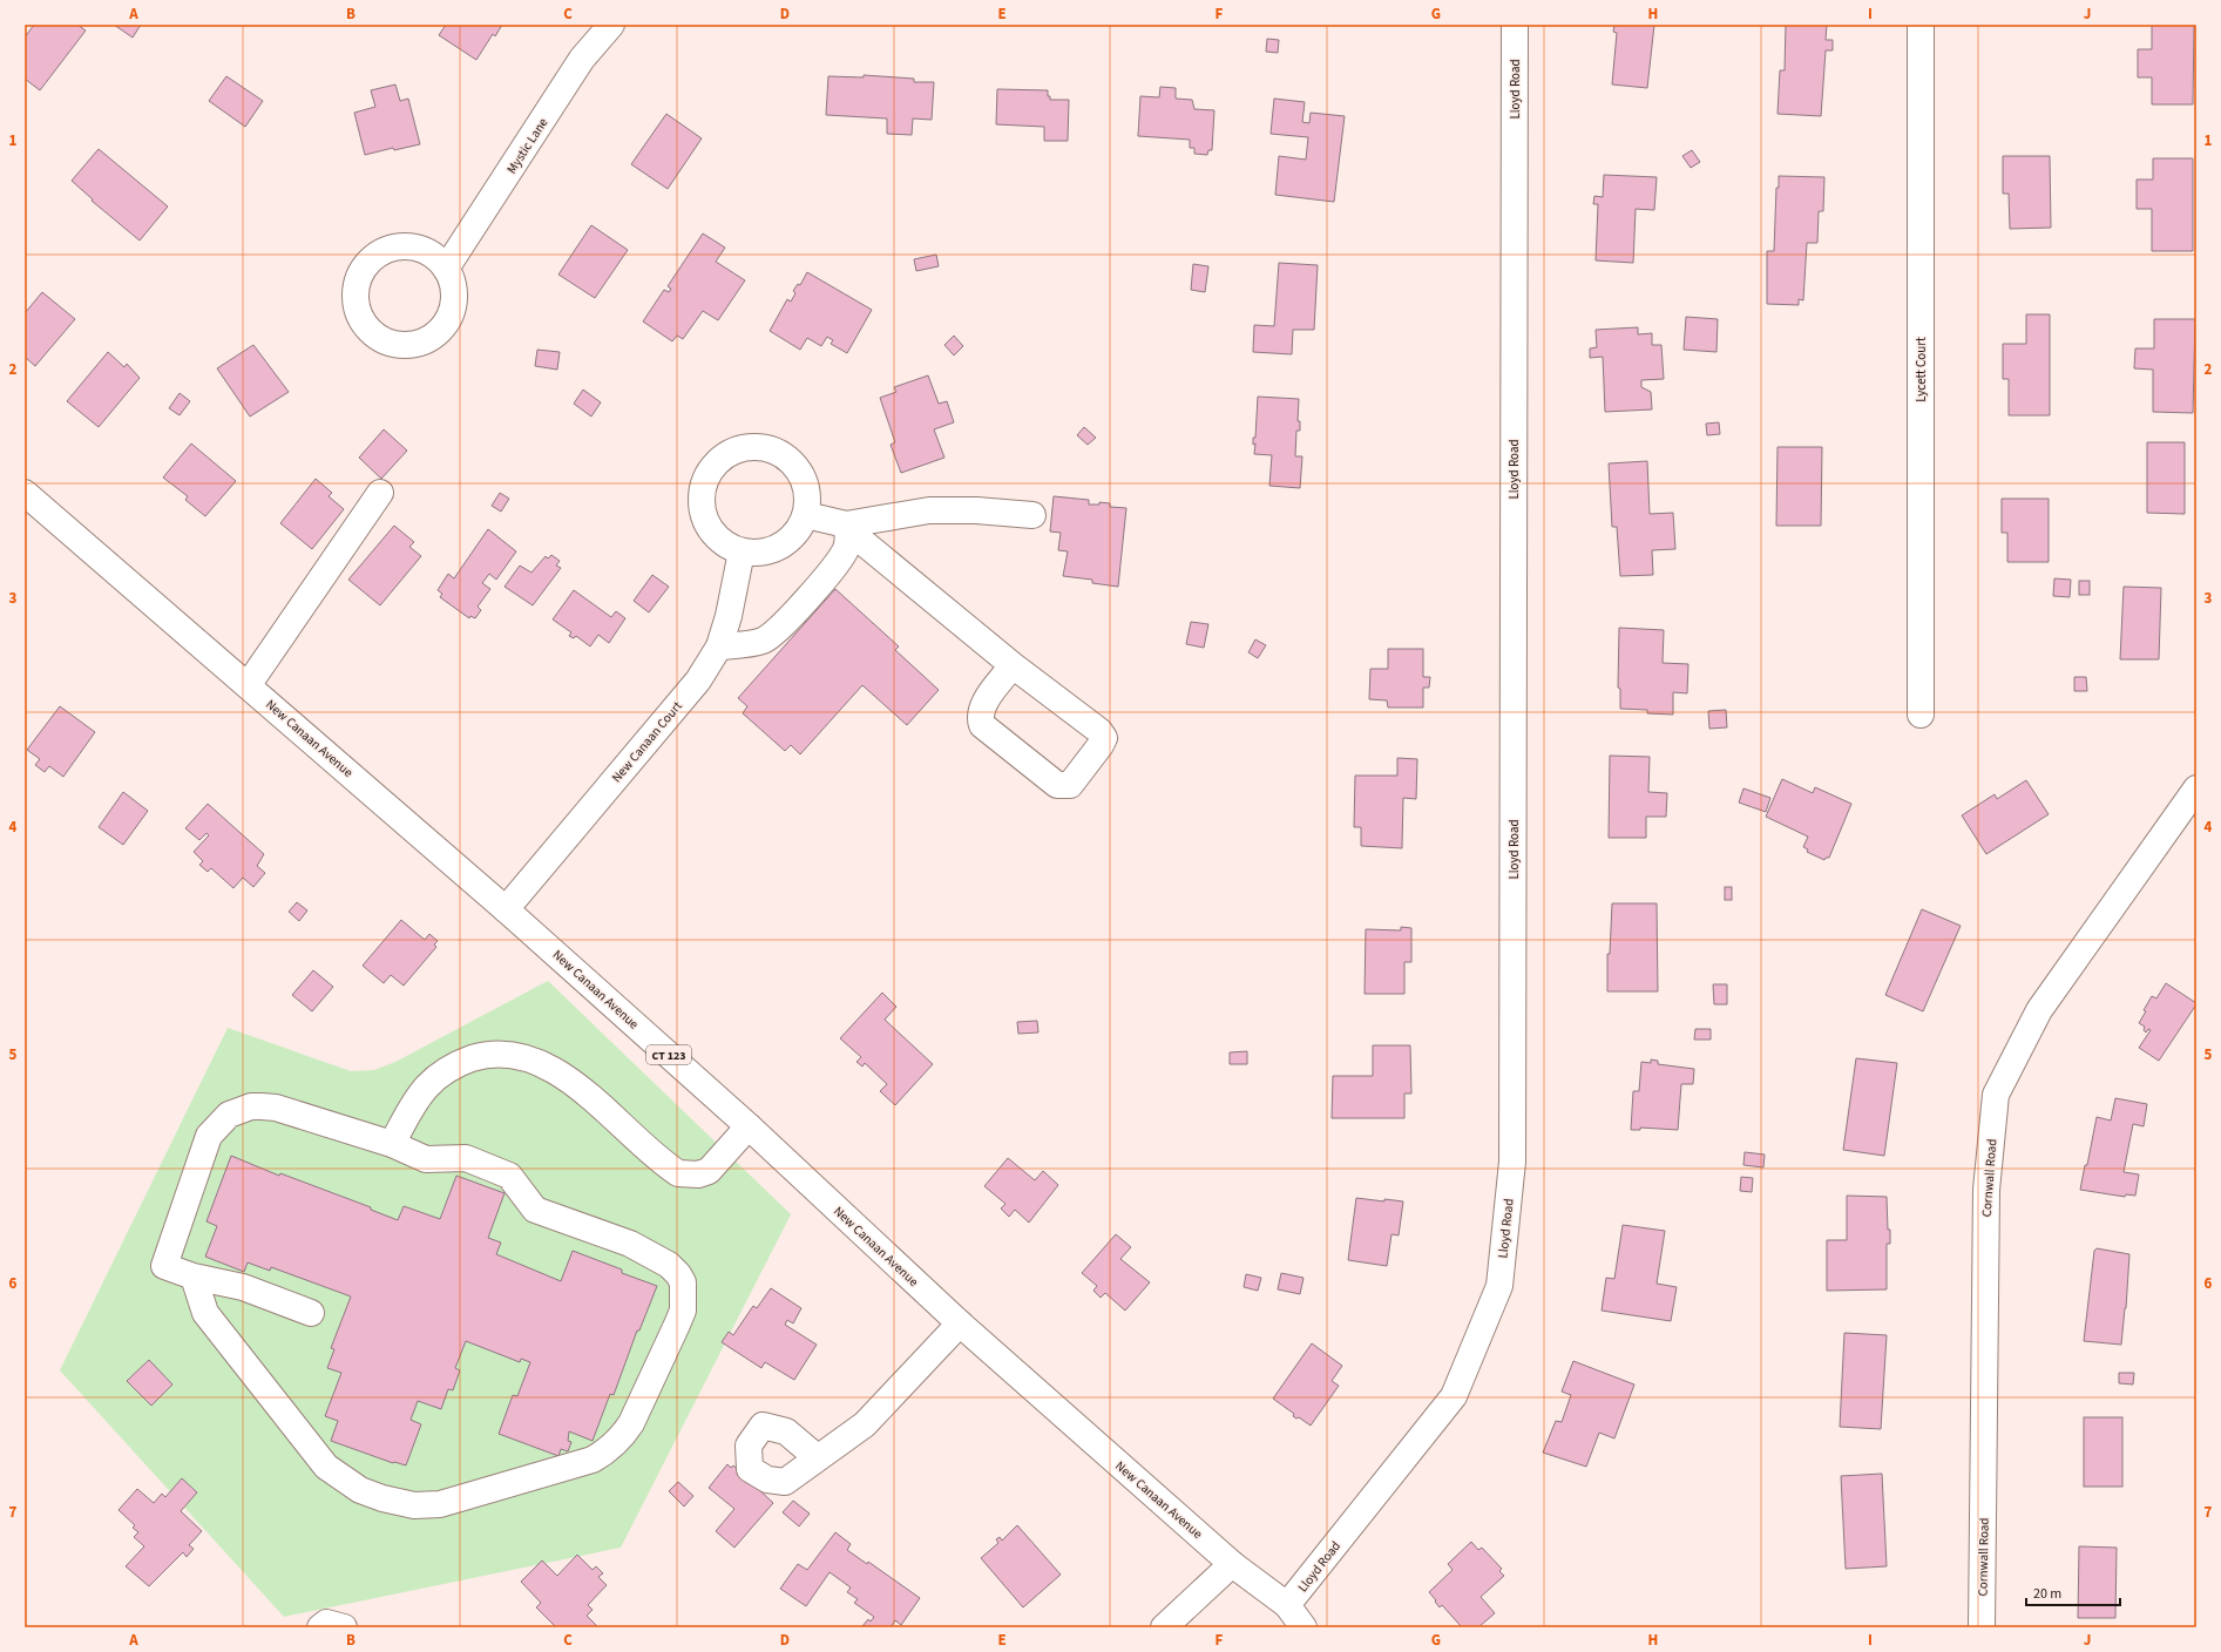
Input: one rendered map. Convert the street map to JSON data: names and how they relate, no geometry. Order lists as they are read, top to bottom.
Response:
{
  "streets": {
    "street": [
      "Lloyd Road",
      "Mystic Lane",
      "Lycett Court",
      "New Canaan Avenue",
      "New Canaan Court",
      "CT 123",
      "Cornwall Road"
    ]
  },
  "crossings": [
    ["Lloyd Road", "New Canaan Avenue"],
    ["New Canaan Avenue", "New Canaan Court"]
  ],
  "scale_bar": "20 m",
  "grid": {
    "columns": [
      "A",
      "B",
      "C",
      "D",
      "E",
      "F",
      "G",
      "H",
      "I",
      "J"
    ],
    "rows": [
      "1",
      "2",
      "3",
      "4",
      "5",
      "6",
      "7"
    ]
  }
}
